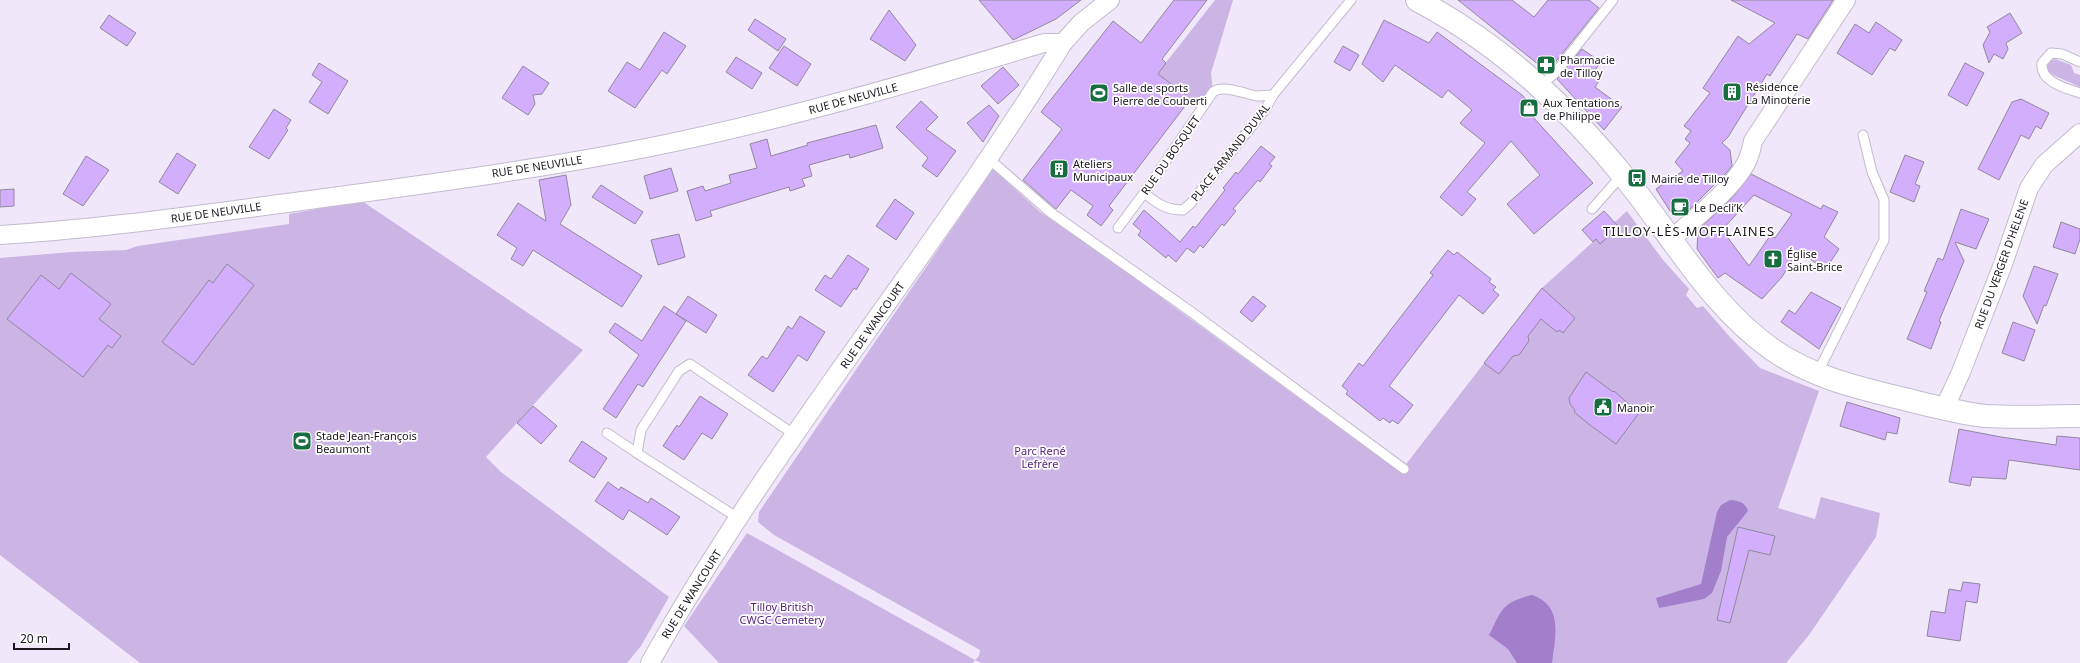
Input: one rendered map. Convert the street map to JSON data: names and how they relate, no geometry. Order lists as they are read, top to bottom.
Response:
{
  "streets": {
    "street": ["RUE DE NEUVILLE", "RUE DU VERGER D'HELENE", "RUE DE WANCOURT"],
    "lane": ["PLACE ARMAND DUVAL", "RUE DU BOSQUET"]
  },
  "crossings": [
    ["RUE DE NEUVILLE", "RUE DE WANCOURT"],
    ["PLACE ARMAND DUVAL", "RUE DU BOSQUET"]
  ],
  "districts": ["TILLOY-LÈS-MOFFLAINES"],
  "parks": ["Parc René Lefrère", "Tilloy British CWGC Cemetery"],
  "places": {
    "pharmacy": ["Pharmacie de Tilloy"],
    "building": ["Résidence La Minoterie", "Ateliers Municipaux"],
    "sports": ["Salle de sports Pierre de Couberti", "Stade Jean-François Beaumont"],
    "shop": ["Aux Tentations de Philippe"],
    "bus stop": ["Mairie de Tilloy"],
    "cafe": ["Le Decli’K"],
    "church": ["Église Saint-Brice"],
    "public building": ["Manoir"]
  },
  "scale_bar": "20 m"
}
